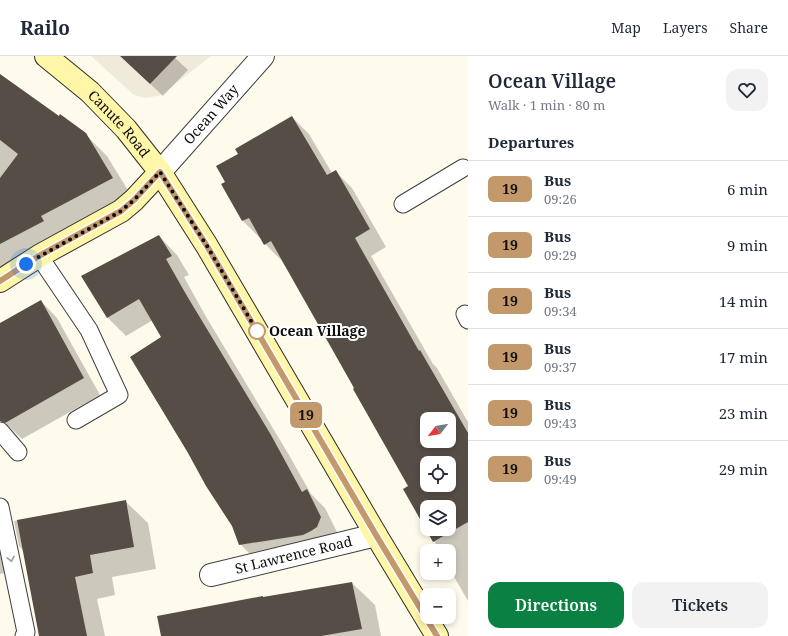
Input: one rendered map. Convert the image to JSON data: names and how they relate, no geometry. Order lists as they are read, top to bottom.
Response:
{
  "streets": {
    "main road": ["Canute Road"],
    "street": ["Ocean Way", "St Lawrence Road"]
  },
  "crossings": [
    ["Ocean Way", "Canute Road"],
    ["Canute Road", "St Lawrence Road"]
  ],
  "places": ["Ocean Village"],
  "lines": ["bus line 19"],
  "north": "bottom left",
  "page": {
    "header": "Railo",
    "nav": ["Map", "Layers", "Share"],
    "on_map": "19",
    "heading": [
      ["Ocean Village", "Walk · 1 min · 80 m"],
      "Departures"
    ],
    "list": [
      {
        "mark": "19",
        "name": "Bus",
        "note": "09:26",
        "value": "6 min"
      },
      {
        "mark": "19",
        "name": "Bus",
        "note": "09:29",
        "value": "9 min"
      },
      {
        "mark": "19",
        "name": "Bus",
        "note": "09:34",
        "value": "14 min"
      },
      {
        "mark": "19",
        "name": "Bus",
        "note": "09:37",
        "value": "17 min"
      },
      {
        "mark": "19",
        "name": "Bus",
        "note": "09:43",
        "value": "23 min"
      },
      {
        "mark": "19",
        "name": "Bus",
        "note": "09:49",
        "value": "29 min"
      }
    ],
    "map_buttons": ["+", "−"],
    "buttons": ["Directions", "Tickets"]
  }
}
